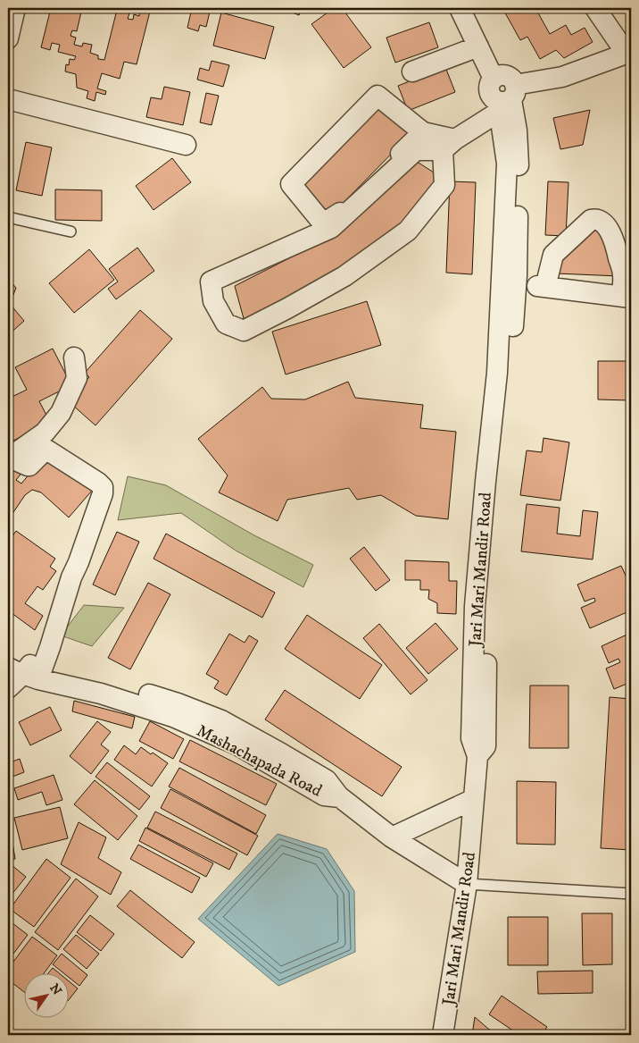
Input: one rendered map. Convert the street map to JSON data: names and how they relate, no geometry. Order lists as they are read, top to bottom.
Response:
{
  "streets": {
    "street": ["Jari Mari Mandir Road", "Mashachapada Road"]
  },
  "crossings": [
    ["Jari Mari Mandir Road", "Mashachapada Road"]
  ],
  "north": "top right"
}
